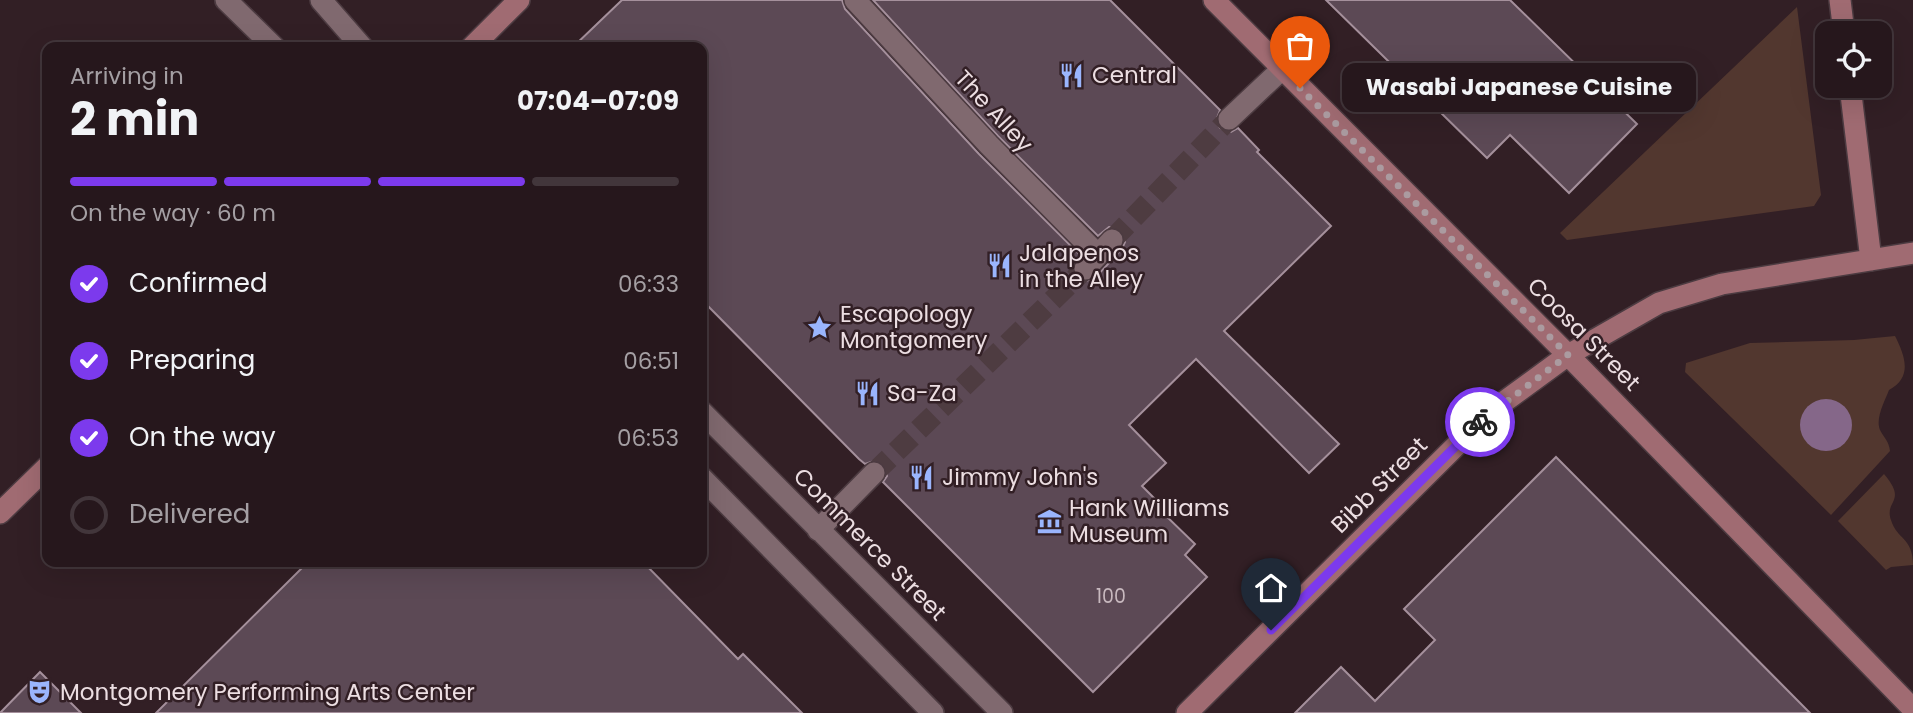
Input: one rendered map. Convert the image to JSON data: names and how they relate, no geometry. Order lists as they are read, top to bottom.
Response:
{
  "streets": {
    "main road": ["Coosa Street", "Bibb Street"],
    "street": ["The Alley", "Commerce Street"]
  },
  "crossings": [
    ["Coosa Street", "Bibb Street"]
  ],
  "places": {
    "restaurant": [
      "Central",
      "Jalapenos in the Alley",
      "Sa-Za",
      "Jimmy John's"
    ],
    "other": ["Wasabi Japanese Cuisine"],
    "place": ["Escapology Montgomery"],
    "museum": ["Hank Williams Museum"],
    "theatre": ["Montgomery Performing Arts Center"]
  },
  "house_numbers": ["100"],
  "page": {
    "heading": ["2 min", "Arriving in", "07:04–07:09"],
    "bubble": "Wasabi Japanese Cuisine",
    "bar": "On the way · 60 m",
    "list": [
      ["Confirmed", "06:33"],
      ["Preparing", "06:51"],
      ["On the way", "06:53"],
      "Delivered"
    ]
  }
}
